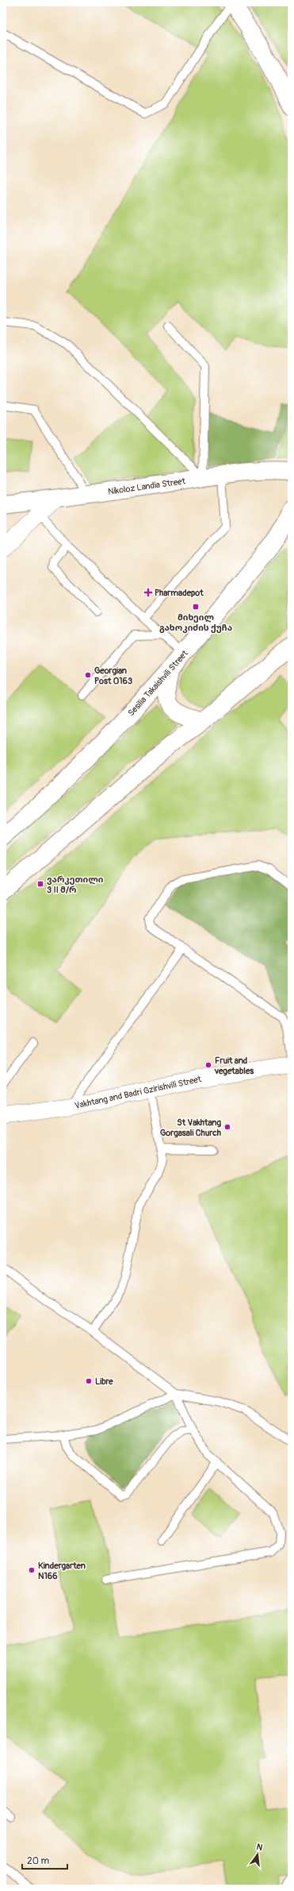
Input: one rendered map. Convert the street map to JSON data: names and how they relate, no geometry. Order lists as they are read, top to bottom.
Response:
{
  "streets": {
    "main road": ["Nikoloz Landia Street", "Sesilia Takaishvili Street"],
    "street": ["Vakhtang and Badri Gzirishvili Street"]
  },
  "places": {
    "health": ["Pharmadepot"],
    "transit": ["მიხეილ გახოკიძის ქუჩა", "ვარკეთილი 3 II მ/რ"],
    "other": [
      "Georgian Post 0163",
      "Fruit and vegetables",
      "St Vakhtang Gorgasali Church",
      "Libre",
      "Kindergarten N166"
    ]
  },
  "scale_bar": "20 m",
  "north": "top"
}
